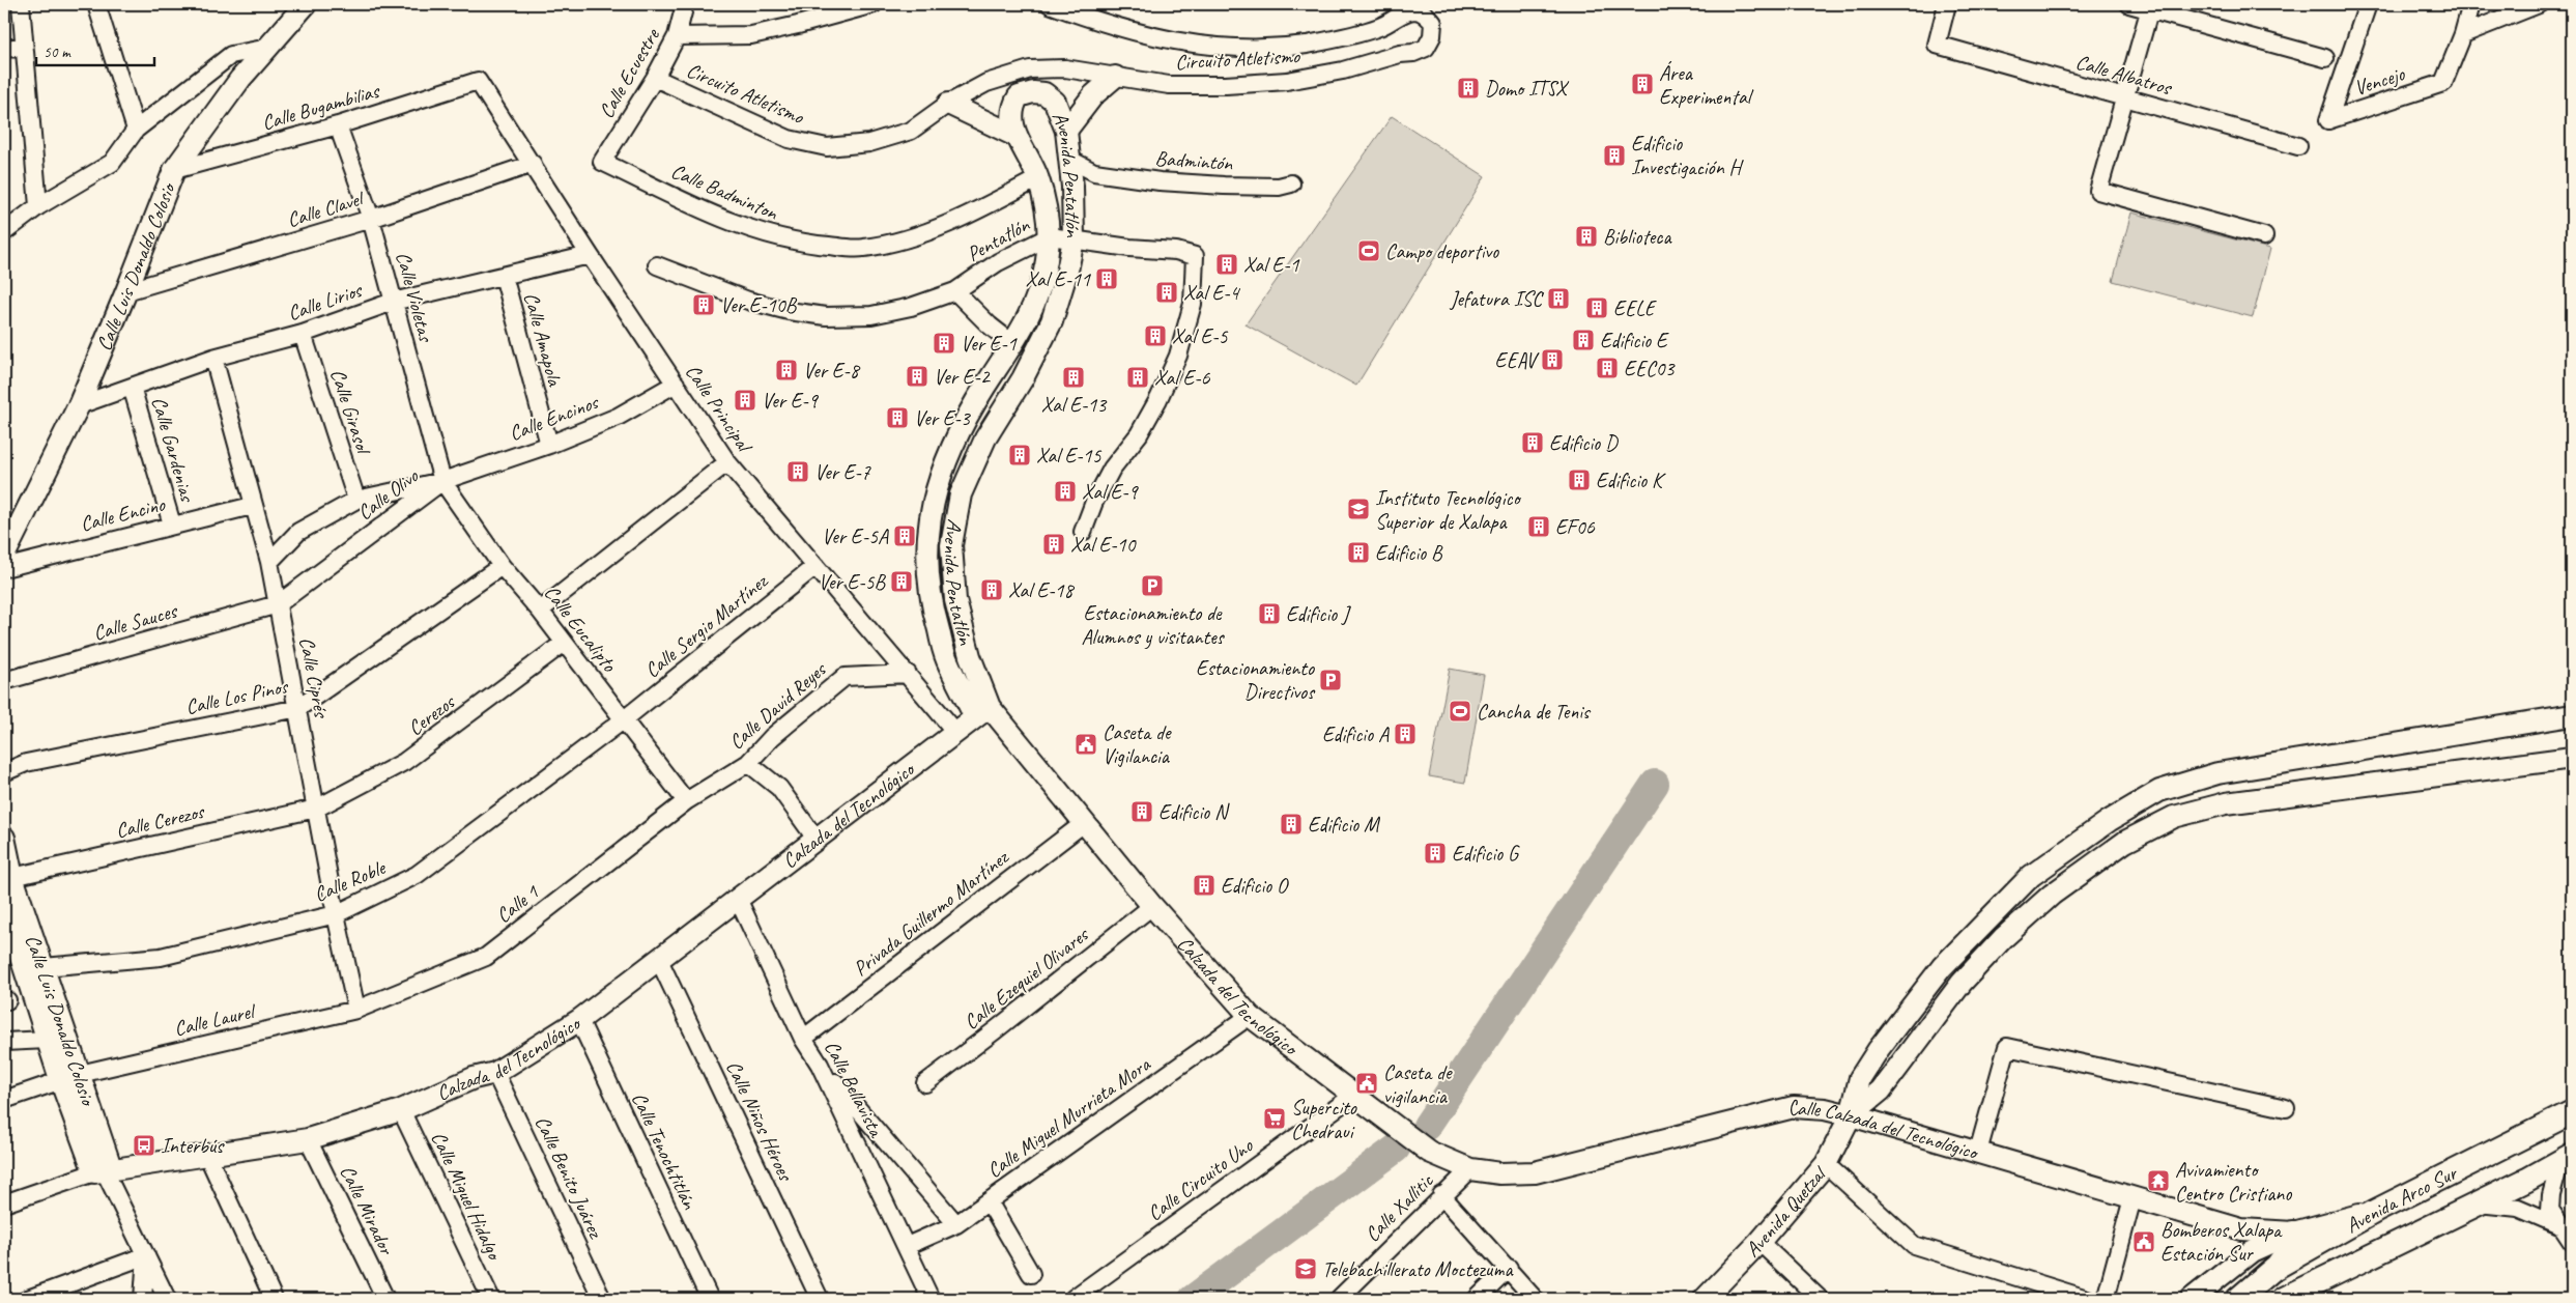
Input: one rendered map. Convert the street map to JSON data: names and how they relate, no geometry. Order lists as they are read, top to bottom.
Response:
{
  "streets": {
    "main road": ["Avenida Arco Sur"],
    "street": [
      "Circuito Atletismo",
      "Calle Ecuestre",
      "Calle Albatros",
      "Vencejo",
      "Calle Bugambilias",
      "Badmintón",
      "Avenida Pentatlón",
      "Calle Badminton",
      "Calle Clavel",
      "Pentatlón",
      "Calle Luis Donaldo Colosio",
      "Calle Violetas",
      "Calle Lirios",
      "Calle Amapola",
      "Calle Principal",
      "Calle Girasol",
      "Calle Encinos",
      "Calle Gardenias",
      "Calle Olivo",
      "Calle Encino",
      "Calle Sauces",
      "Calle Sergio Martínez",
      "Calle Eucalipto",
      "Calle Ciprés",
      "Calle Los Pinos",
      "Calle David Reyes",
      "Cerezos",
      "Calzada del Tecnológico",
      "Calle Cerezos",
      "Calle Roble",
      "Calle 1",
      "Privada Guillermo Martínez",
      "Calle Ezequiel Olivares",
      "Calle Laurel",
      "Calle Bellavista",
      "Calle Miguel Murrieta Mora",
      "Calle Niños Héroes",
      "Calle Calzada del Tecnológico",
      "Calle Tenochtitlán",
      "Calle Benito Juárez",
      "Calle Circuito Uno",
      "Calle Miguel Hidalgo",
      "Calle Xallitic",
      "Calle Mirador",
      "Avenida Quetzal"
    ]
  },
  "crossings": [
    ["Circuito Atletismo", "Calle Ecuestre"],
    ["Calle Ecuestre", "Calle Badminton"],
    ["Calle Bugambilias", "Calle Luis Donaldo Colosio"],
    ["Calle Bugambilias", "Calle Violetas"],
    ["Calle Bugambilias", "Calle Principal"],
    ["Badmintón", "Avenida Pentatlón"],
    ["Avenida Pentatlón", "Calle Badminton"],
    ["Avenida Pentatlón", "Pentatlón"],
    ["Avenida Pentatlón", "Calzada del Tecnológico"],
    ["Calle Clavel", "Calle Luis Donaldo Colosio"],
    ["Calle Clavel", "Calle Violetas"],
    ["Calle Clavel", "Calle Principal"],
    ["Calle Luis Donaldo Colosio", "Calle Lirios"],
    ["Calle Luis Donaldo Colosio", "Calzada del Tecnológico"],
    ["Calle Luis Donaldo Colosio", "Calle Cerezos"],
    ["Calle Luis Donaldo Colosio", "Calle Roble"],
    ["Calle Luis Donaldo Colosio", "Calle Laurel"],
    ["Calle Violetas", "Calle Lirios"],
    ["Calle Violetas", "Calle Encinos"],
    ["Calle Violetas", "Calle Olivo"],
    ["Calle Violetas", "Calle Eucalipto"],
    ["Calle Lirios", "Calle Amapola"],
    ["Calle Lirios", "Calle Principal"],
    ["Calle Lirios", "Calle Girasol"],
    ["Calle Lirios", "Calle Gardenias"],
    ["Calle Lirios", "Calle Ciprés"],
    ["Calle Amapola", "Calle Encinos"],
    ["Calle Principal", "Calle Encinos"],
    ["Calle Principal", "Calle Sergio Martínez"],
    ["Calle Principal", "Calle David Reyes"],
    ["Calle Principal", "Calzada del Tecnológico"],
    ["Calle Girasol", "Calle Olivo"],
    ["Calle Encinos", "Calle Olivo"],
    ["Calle Encinos", "Calle Eucalipto"],
    ["Calle Gardenias", "Calle Encino"],
    ["Calle Olivo", "Calle Sauces"],
    ["Calle Olivo", "Calle Eucalipto"],
    ["Calle Olivo", "Calle Ciprés"],
    ["Calle Encino", "Calle Ciprés"],
    ["Calle Sauces", "Calle Ciprés"],
    ["Calle Sergio Martínez", "Calle Eucalipto"],
    ["Calle Sergio Martínez", "Calle Roble"],
    ["Calle Eucalipto", "Calle Los Pinos"],
    ["Calle Eucalipto", "Calle David Reyes"],
    ["Calle Eucalipto", "Cerezos"],
    ["Calle Eucalipto", "Calle Roble"],
    ["Calle Eucalipto", "Calle 1"],
    ["Calle Ciprés", "Calle Los Pinos"],
    ["Calle Ciprés", "Cerezos"],
    ["Calle Ciprés", "Calle Cerezos"],
    ["Calle Ciprés", "Calle Roble"],
    ["Calle Ciprés", "Calle 1"],
    ["Calle Ciprés", "Calle Laurel"],
    ["Calle David Reyes", "Calle 1"],
    ["Cerezos", "Calle Cerezos"],
    ["Calzada del Tecnológico", "Privada Guillermo Martínez"],
    ["Calzada del Tecnológico", "Calle Ezequiel Olivares"],
    ["Calzada del Tecnológico", "Calle Bellavista"],
    ["Calzada del Tecnológico", "Calle Miguel Murrieta Mora"],
    ["Calzada del Tecnológico", "Calle Niños Héroes"],
    ["Calzada del Tecnológico", "Calle Calzada del Tecnológico"],
    ["Calzada del Tecnológico", "Calle Tenochtitlán"],
    ["Calzada del Tecnológico", "Calle Benito Juárez"],
    ["Calzada del Tecnológico", "Calle Circuito Uno"],
    ["Calzada del Tecnológico", "Calle Miguel Hidalgo"],
    ["Calzada del Tecnológico", "Calle Xallitic"],
    ["Calzada del Tecnológico", "Calle Mirador"],
    ["Calle 1", "Calle Laurel"],
    ["Privada Guillermo Martínez", "Calle Bellavista"],
    ["Calle Bellavista", "Calle Miguel Murrieta Mora"],
    ["Calle Calzada del Tecnológico", "Calle Xallitic"],
    ["Calle Calzada del Tecnológico", "Avenida Quetzal"]
  ],
  "places": {
    "building": [
      "Área Experimental",
      "Domo ITSX",
      "Edificio Investigación H",
      "Biblioteca",
      "Xal E-1",
      "Xal E-11",
      "Xal E-4",
      "Jefatura ISC",
      "Ver E-10B",
      "EELE",
      "Xal E-5",
      "Edificio E",
      "Ver E-1",
      "EEAV",
      "EEC03",
      "Ver E-8",
      "Ver E-2",
      "Xal E-13",
      "Xal E-6",
      "Ver E-9",
      "Ver E-3",
      "Edificio D",
      "Xal E-15",
      "Ver E-7",
      "Edificio K",
      "Xal E-9",
      "EF06",
      "Ver E-5A",
      "Xal E-10",
      "Edificio B",
      "Ver E-5B",
      "Xal E-18",
      "Edificio J",
      "Edificio A",
      "Edificio N",
      "Edificio M",
      "Edificio G",
      "Edificio O"
    ],
    "sports": ["Campo deportivo", "Cancha de Tenis"],
    "school or university": ["Instituto Tecnológico Superior de Xalapa", "Telebachillerato Moctezuma"],
    "parking": ["Estacionamiento de Alumnos y visitantes", "Estacionamiento Directivos"],
    "public building": ["Caseta de Vigilancia", "Caseta de vigilancia", "Bomberos Xalapa Estación Sur"],
    "supermarket": ["Supercito Chedraui"],
    "bus stop": ["Interbús"],
    "temple": ["Avivamiento Centro Cristiano"]
  },
  "scale_bar": "50 m"
}
